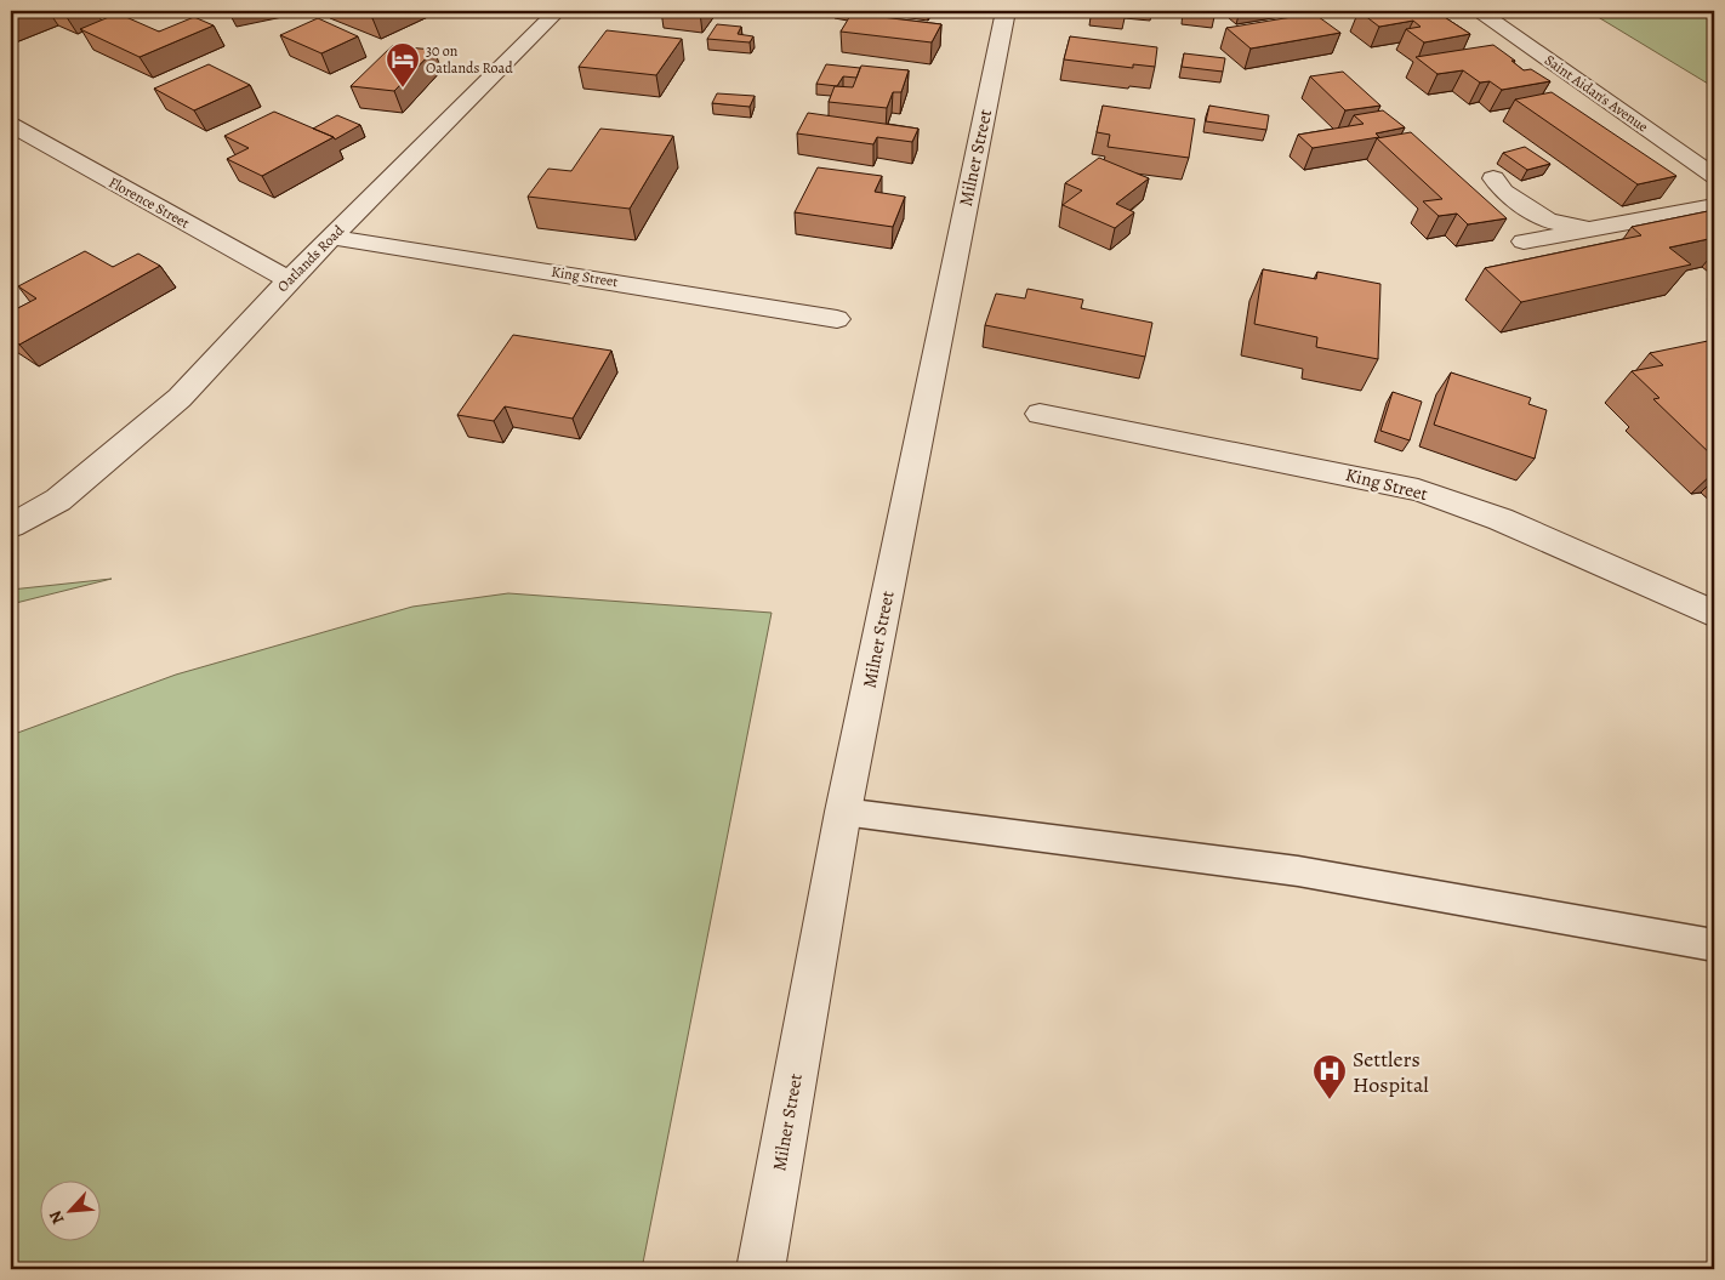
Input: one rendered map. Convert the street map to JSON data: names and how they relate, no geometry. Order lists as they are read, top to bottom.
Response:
{
  "streets": {
    "street": [
      "Saint Aidan's Avenue",
      "Milner Street",
      "Florence Street",
      "Oatlands Road",
      "King Street"
    ]
  },
  "crossings": [
    ["Florence Street", "Oatlands Road"],
    ["Oatlands Road", "King Street"]
  ],
  "places": {
    "hotel": ["30 on Oatlands Road"],
    "hospital": ["Settlers Hospital"]
  },
  "north": "bottom left"
}
